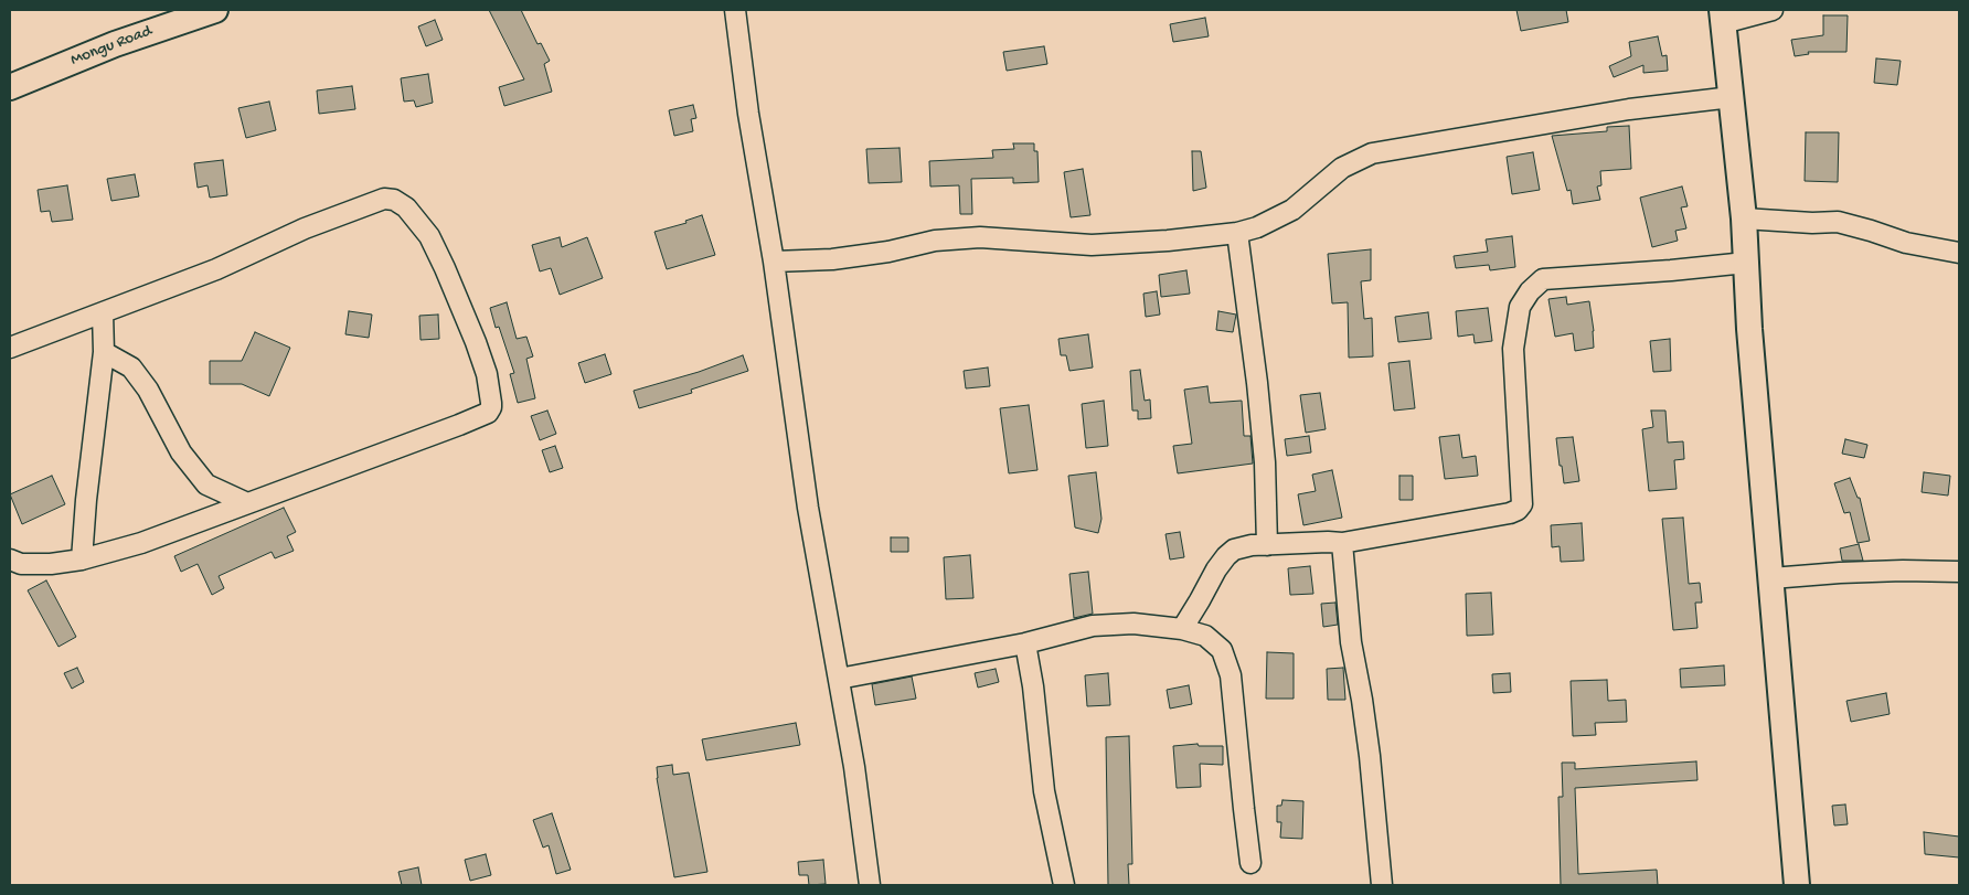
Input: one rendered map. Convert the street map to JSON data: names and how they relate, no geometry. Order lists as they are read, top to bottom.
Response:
{
  "streets": {
    "main road": ["Mongu Road"]
  }
}
